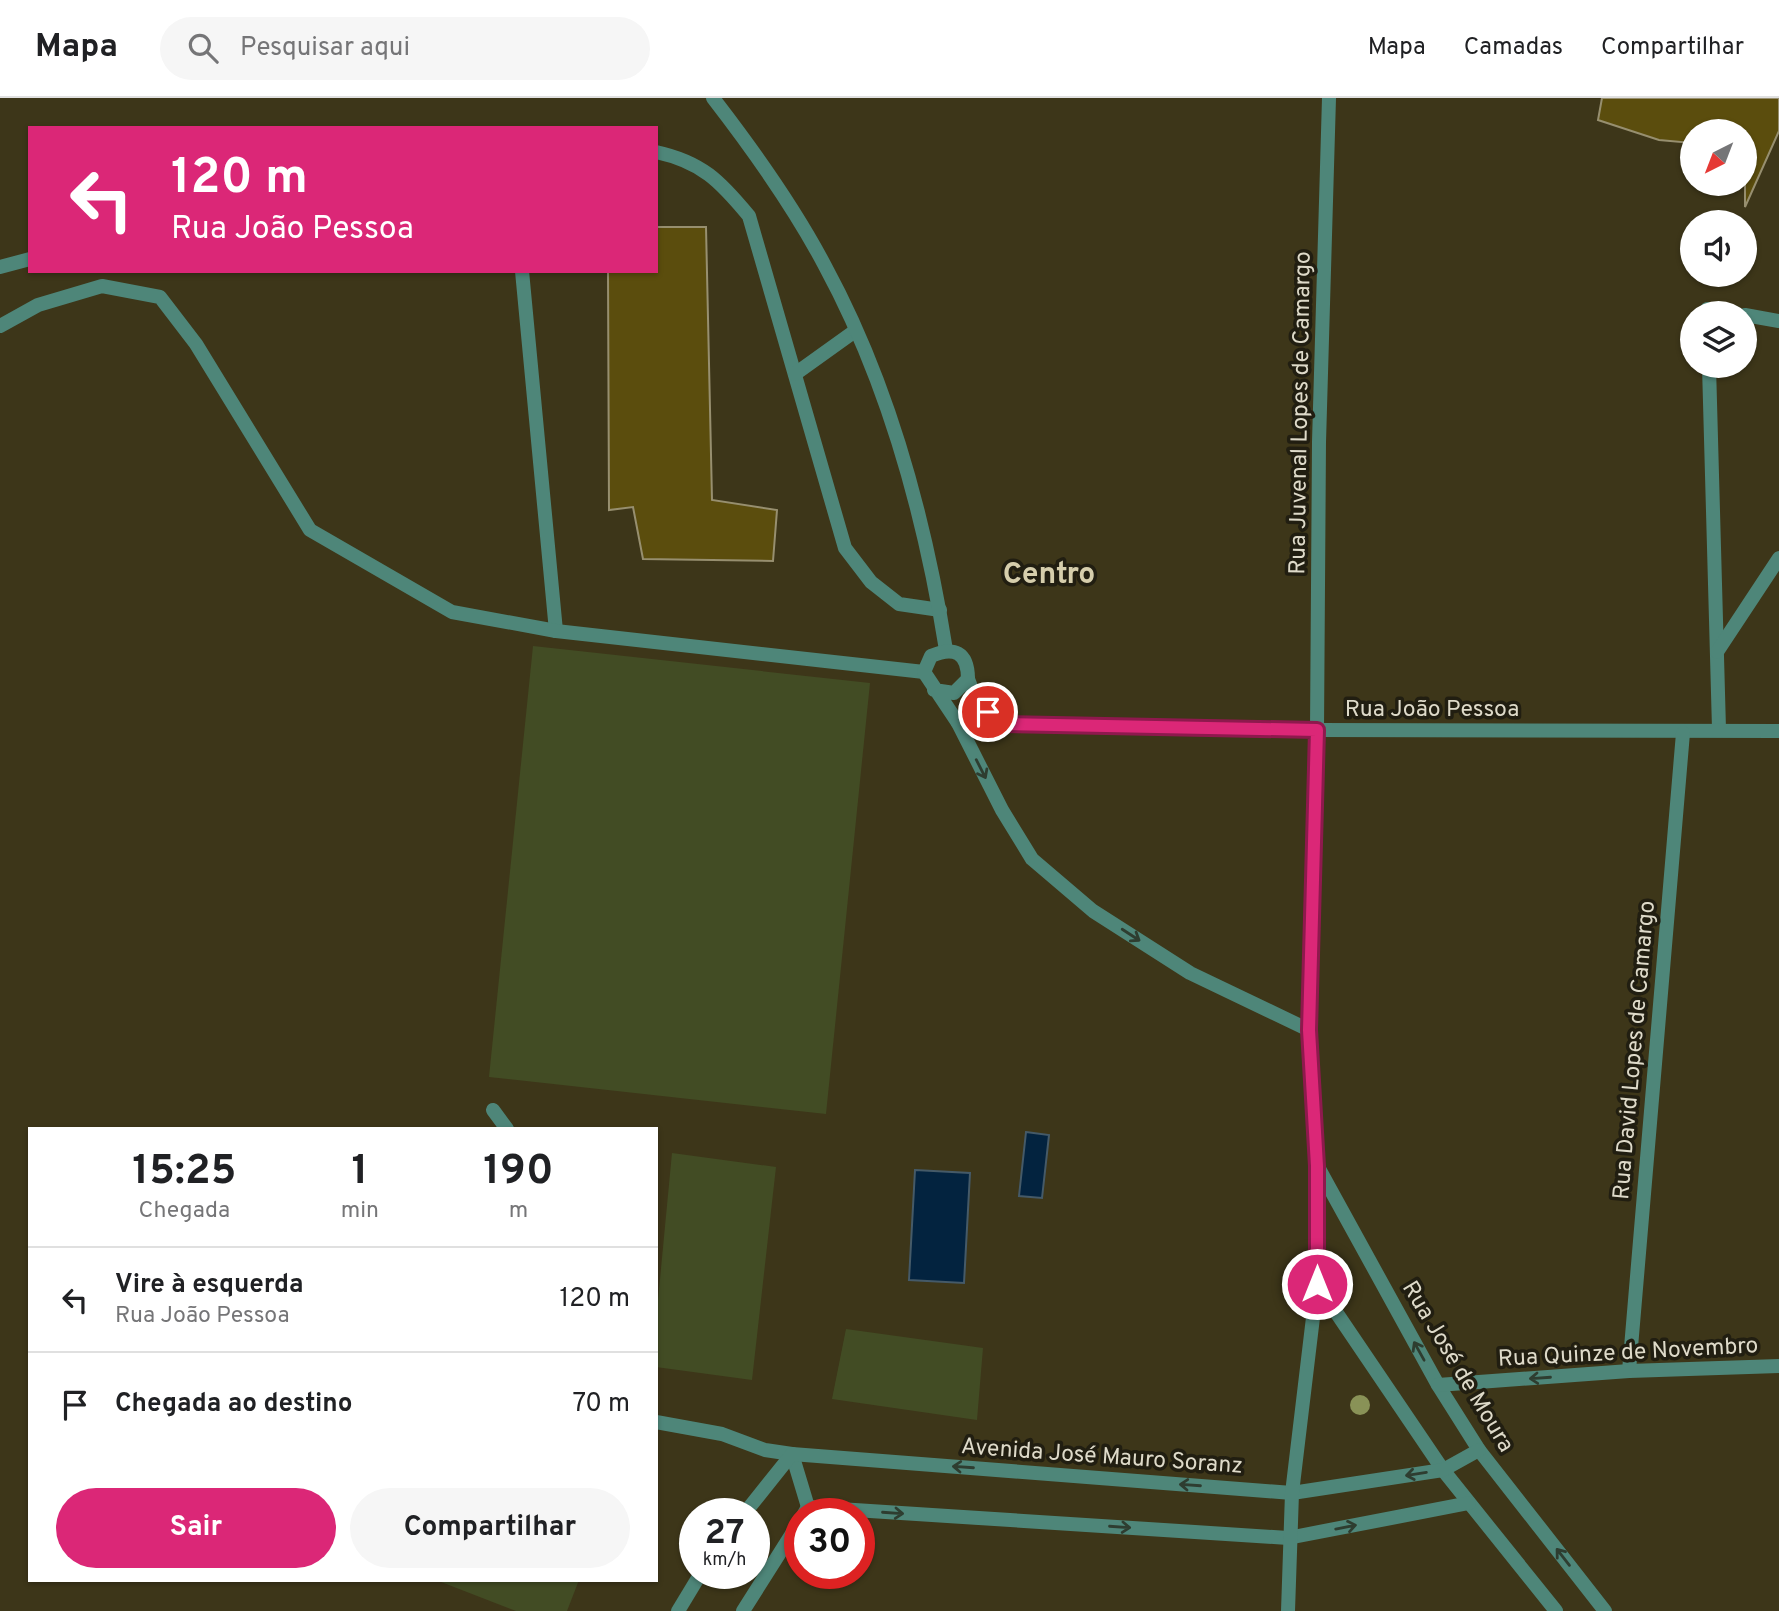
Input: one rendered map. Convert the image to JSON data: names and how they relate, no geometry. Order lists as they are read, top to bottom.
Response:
{
  "streets": {
    "street": [
      "Rua Juvenal Lopes de Camargo",
      "Rua João Pessoa",
      "Rua David Lopes de Camargo",
      "Rua Quinze de Novembro",
      "Rua José de Moura",
      "Avenida José Mauro Soranz"
    ]
  },
  "crossings": [
    ["Rua Juvenal Lopes de Camargo", "Rua João Pessoa"],
    ["Rua Juvenal Lopes de Camargo", "Rua José de Moura"],
    ["Rua Juvenal Lopes de Camargo", "Avenida José Mauro Soranz"],
    ["Rua João Pessoa", "Rua David Lopes de Camargo"],
    ["Rua David Lopes de Camargo", "Rua Quinze de Novembro"],
    ["Rua Quinze de Novembro", "Rua José de Moura"],
    ["Rua José de Moura", "Avenida José Mauro Soranz"]
  ],
  "one_way": ["Rua Quinze de Novembro"],
  "districts": ["Centro"],
  "north": "bottom left",
  "page": {
    "header": "Mapa",
    "search": "Pesquisar aqui",
    "nav": ["Mapa", "Camadas", "Compartilhar"],
    "turn": ["120 m", "Rua João Pessoa"],
    "eta": [
      "15:25",
      "Chegada",
      "1",
      "min",
      "190",
      "m"
    ],
    "list": [
      {
        "name": "Vire à esquerda",
        "note": "Rua João Pessoa",
        "value": "120 m"
      },
      {
        "name": "Chegada ao destino",
        "value": "70 m"
      }
    ],
    "buttons": ["Sair", "Compartilhar"],
    "speed": "27 km/h",
    "limit": "30"
  }
}
